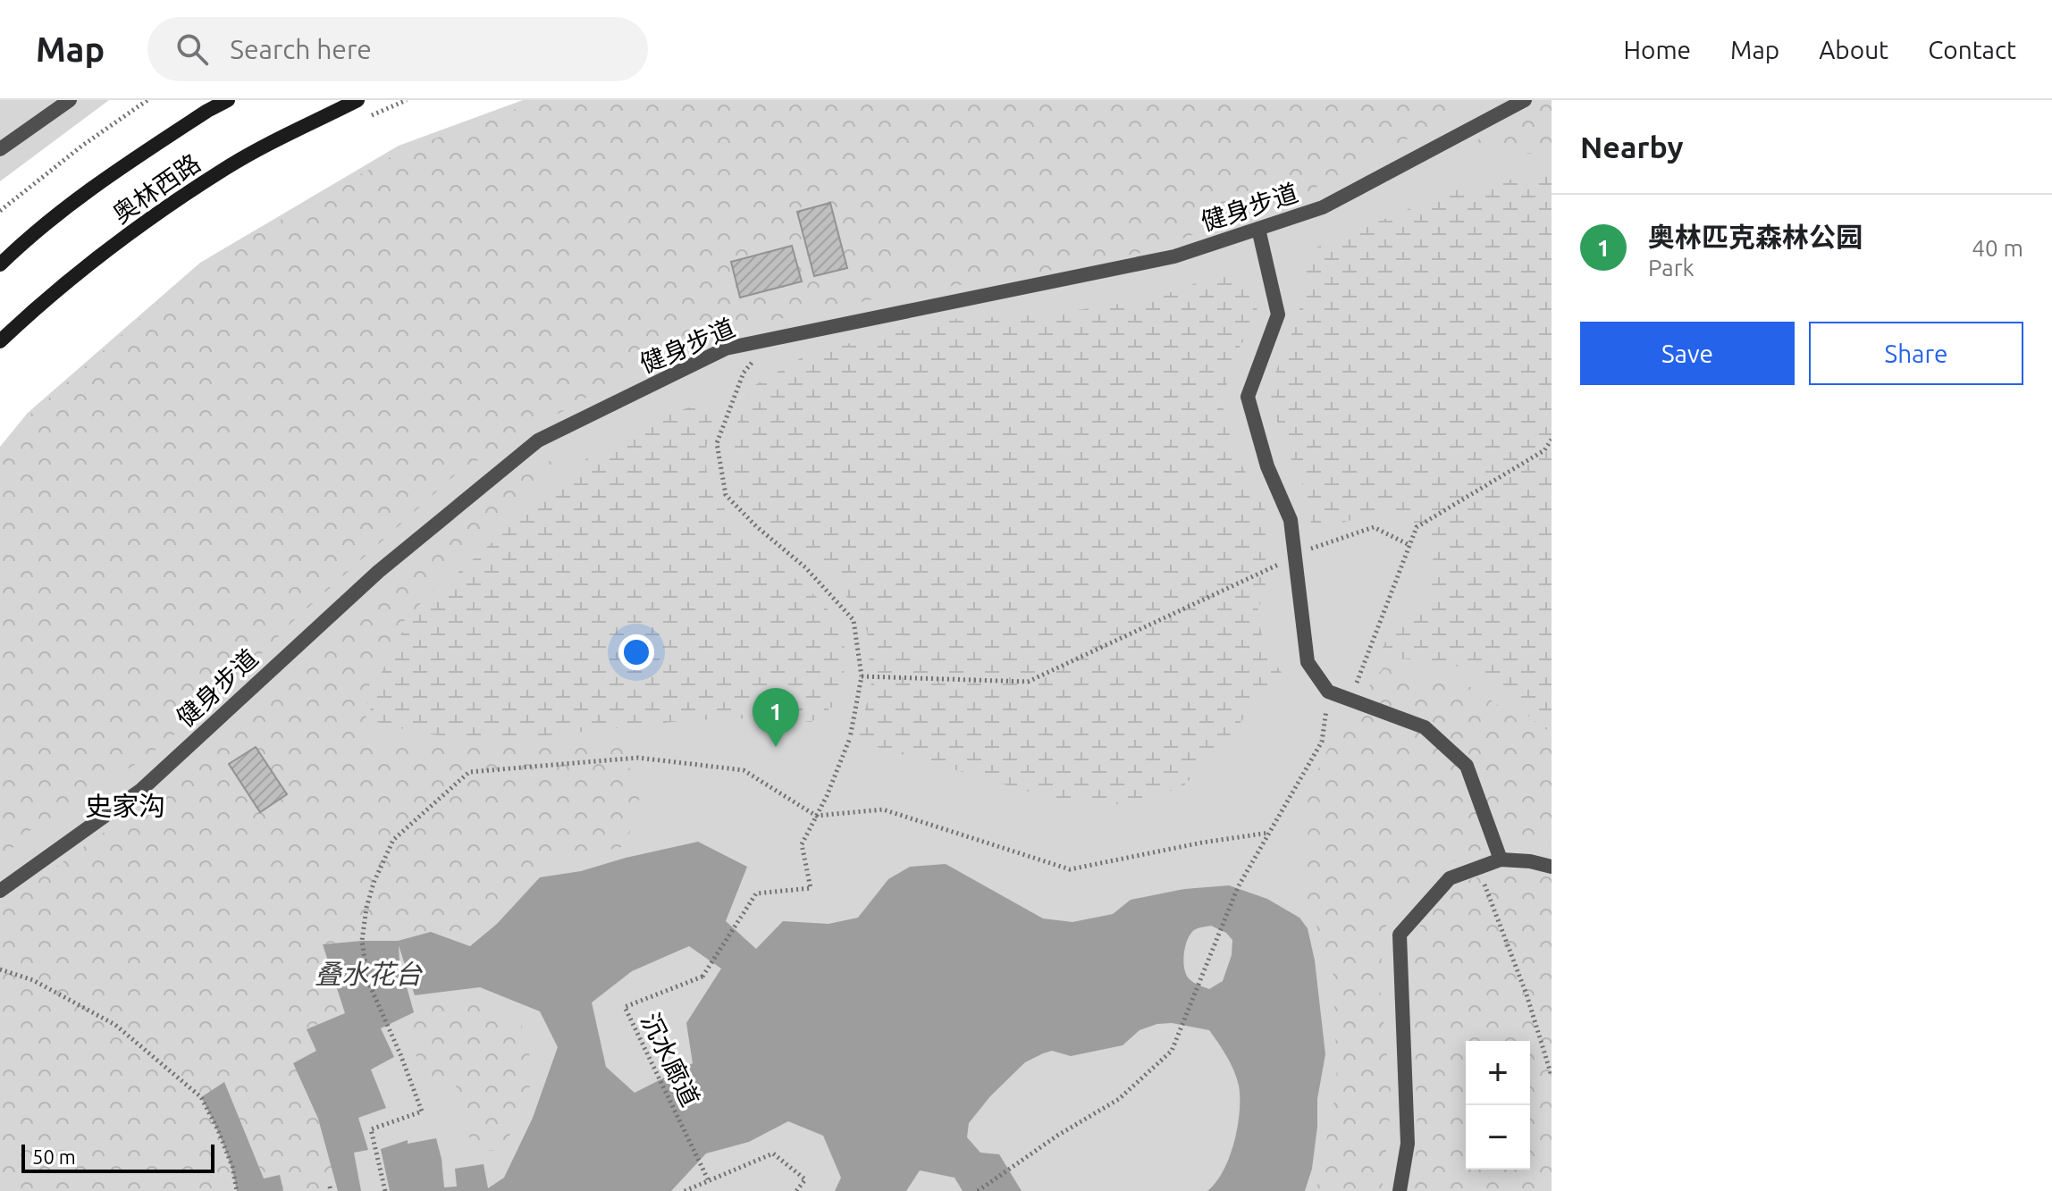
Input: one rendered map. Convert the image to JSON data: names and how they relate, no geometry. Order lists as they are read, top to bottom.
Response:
{
  "streets": {
    "main road": ["奥林西路"],
    "street": ["健身步道"],
    "path": ["沉水廊道"]
  },
  "districts": ["史家沟"],
  "water": ["叠水花台"],
  "scale_bar": "50 m",
  "page": {
    "header": "Map",
    "search": "Search here",
    "nav": [
      "Home",
      "Map",
      "About",
      "Contact"
    ],
    "heading": "Nearby",
    "list": [
      {
        "mark": "1",
        "name": "奥林匹克森林公园",
        "note": "Park",
        "value": "40 m"
      }
    ],
    "buttons": ["Save", "Share"],
    "pins": "1",
    "map_buttons": ["+", "−"],
    "scale": "50 m"
  }
}
